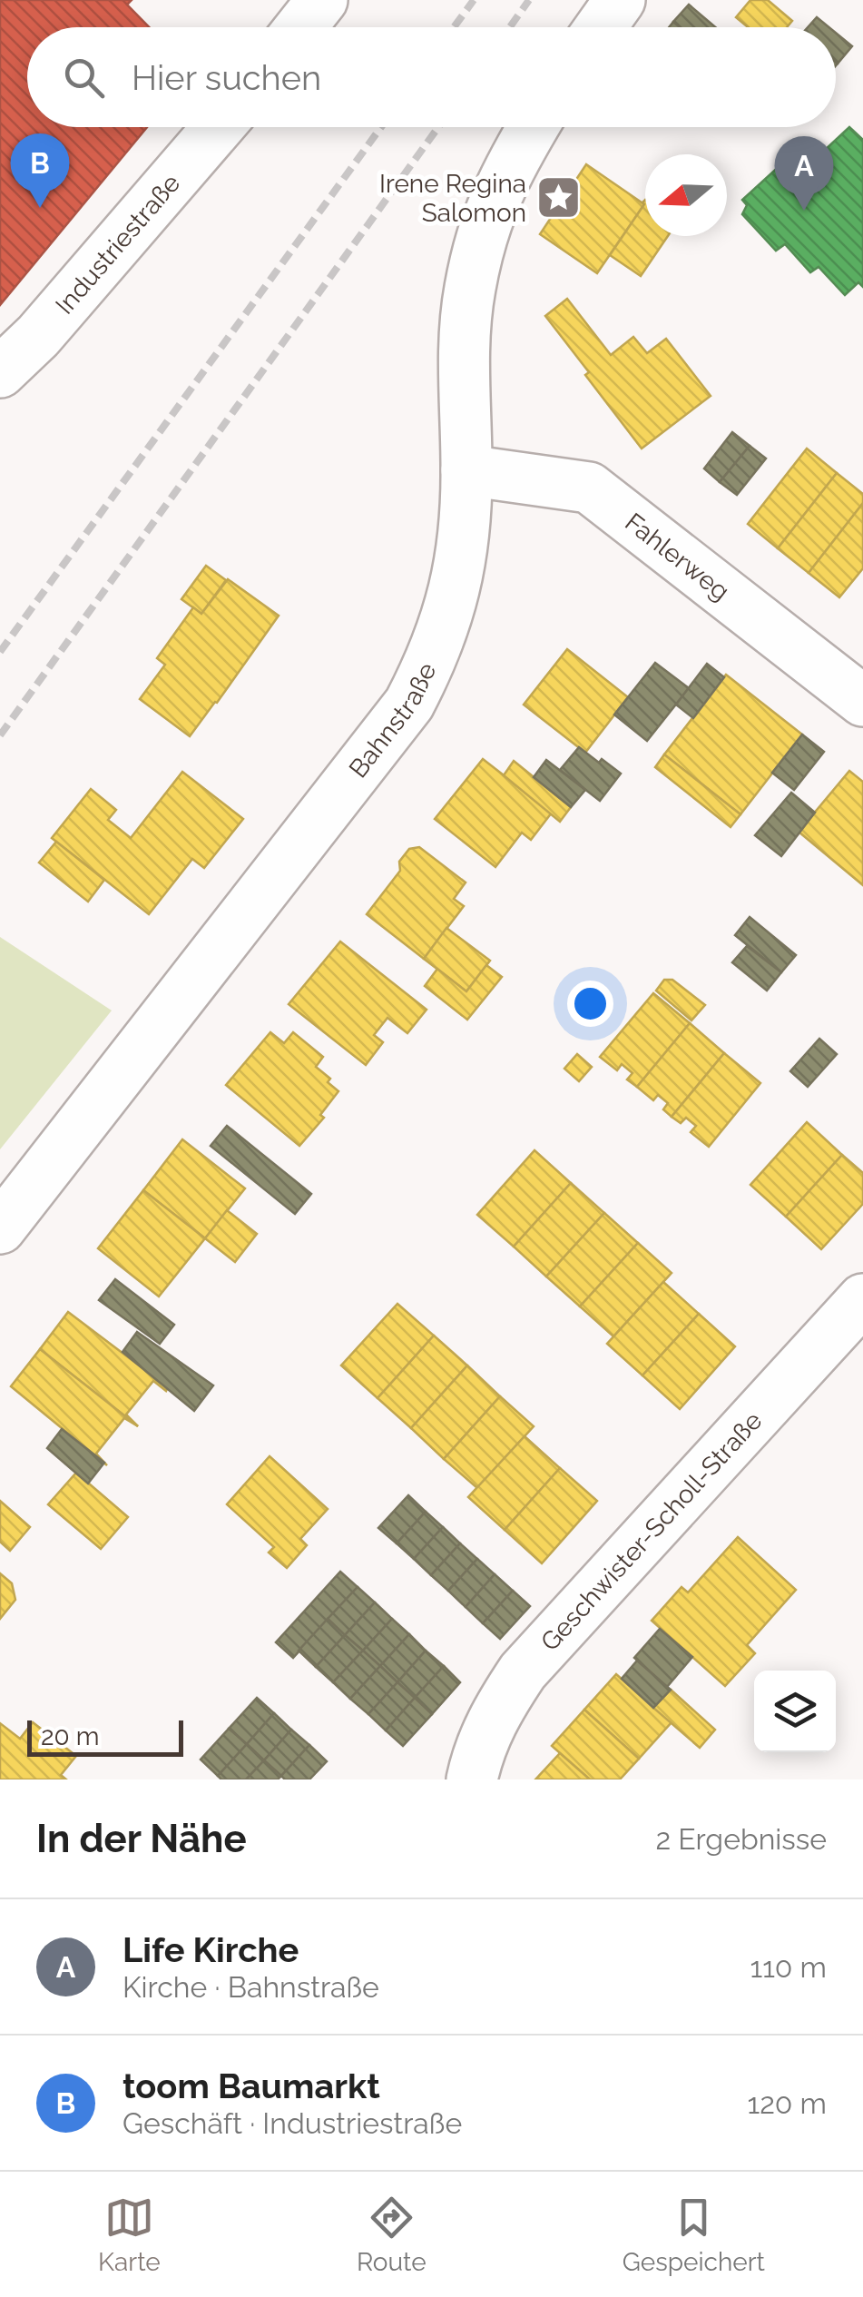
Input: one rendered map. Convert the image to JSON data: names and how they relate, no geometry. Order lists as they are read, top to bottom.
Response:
{
  "streets": {
    "street": [
      "Industriestraße",
      "Fahlerweg",
      "Bahnstraße",
      "Geschwister-Scholl-Straße"
    ]
  },
  "crossings": [
    ["Fahlerweg", "Bahnstraße"]
  ],
  "places": {
    "place": ["Irene Regina Salomon"]
  },
  "scale_bar": "20 m",
  "north": "left",
  "page": {
    "search": "Hier suchen",
    "pins": ["B", "A"],
    "scale": "20 m",
    "heading": ["In der Nähe", "2 Ergebnisse"],
    "list": [
      {
        "mark": "A",
        "name": "Life Kirche",
        "note": "Kirche · Bahnstraße",
        "value": "110 m"
      },
      {
        "mark": "B",
        "name": "toom Baumarkt",
        "note": "Geschäft · Industriestraße",
        "value": "120 m"
      }
    ],
    "nav": ["Karte", "Route", "Gespeichert"]
  }
}
